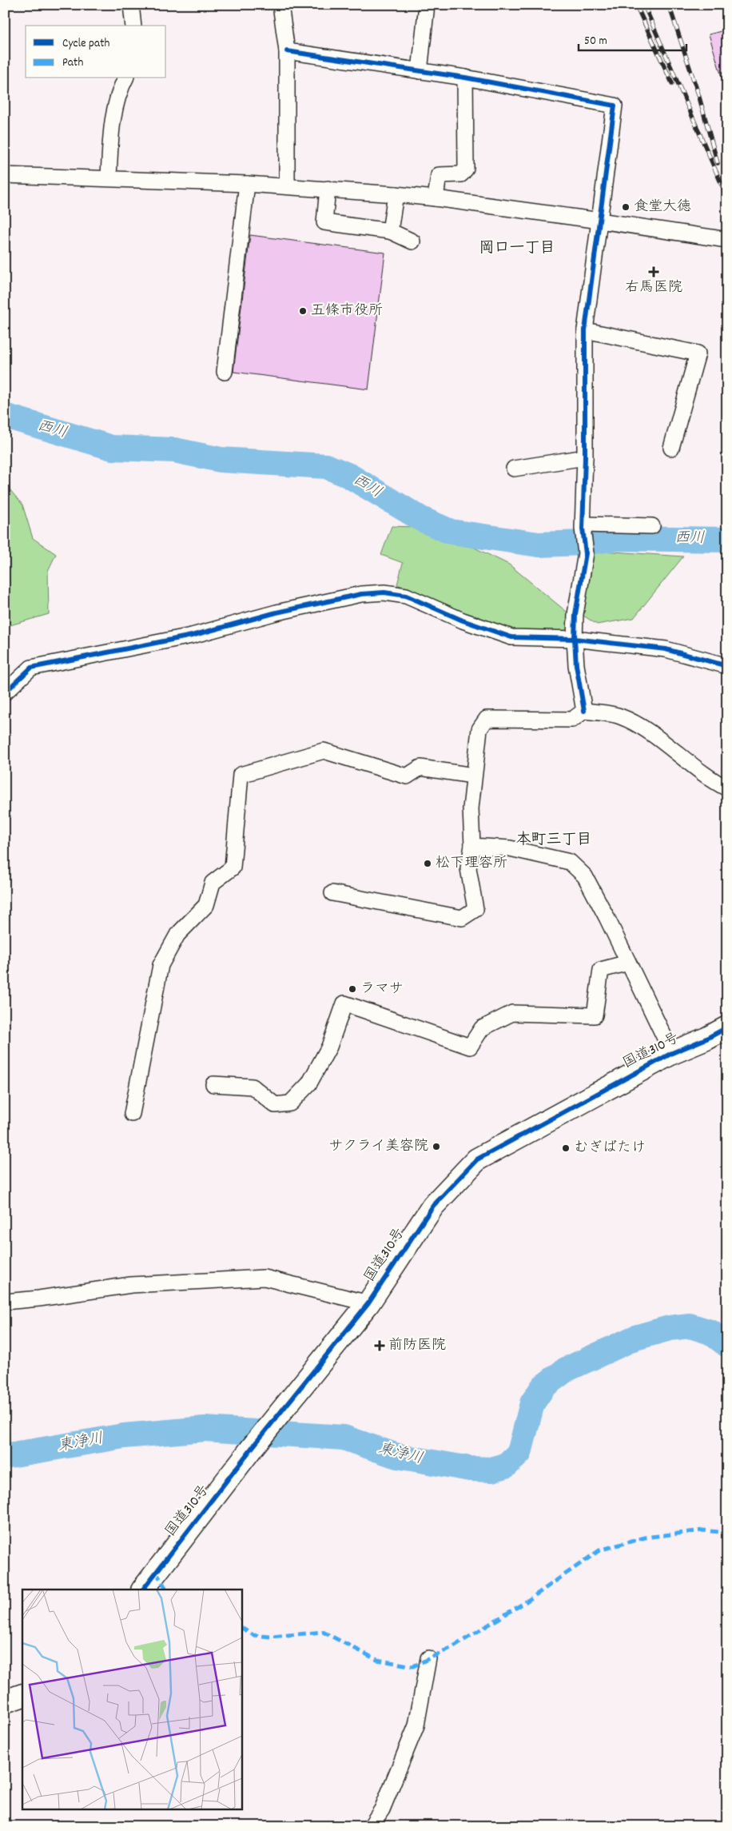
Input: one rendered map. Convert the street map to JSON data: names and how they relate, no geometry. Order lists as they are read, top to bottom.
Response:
{
  "streets": {
    "highway": ["国道310号"]
  },
  "districts": ["岡口一丁目", "本町三丁目"],
  "water": ["西川", "東浄川"],
  "places": {
    "other": [
      "食堂大徳",
      "五條市役所",
      "松下理容所",
      "ラマサ",
      "サクライ美容院",
      "むぎばたけ"
    ],
    "health": ["右馬医院", "前防医院"]
  },
  "legend": ["Cycle path", "Path"],
  "scale_bar": "50 m"
}
